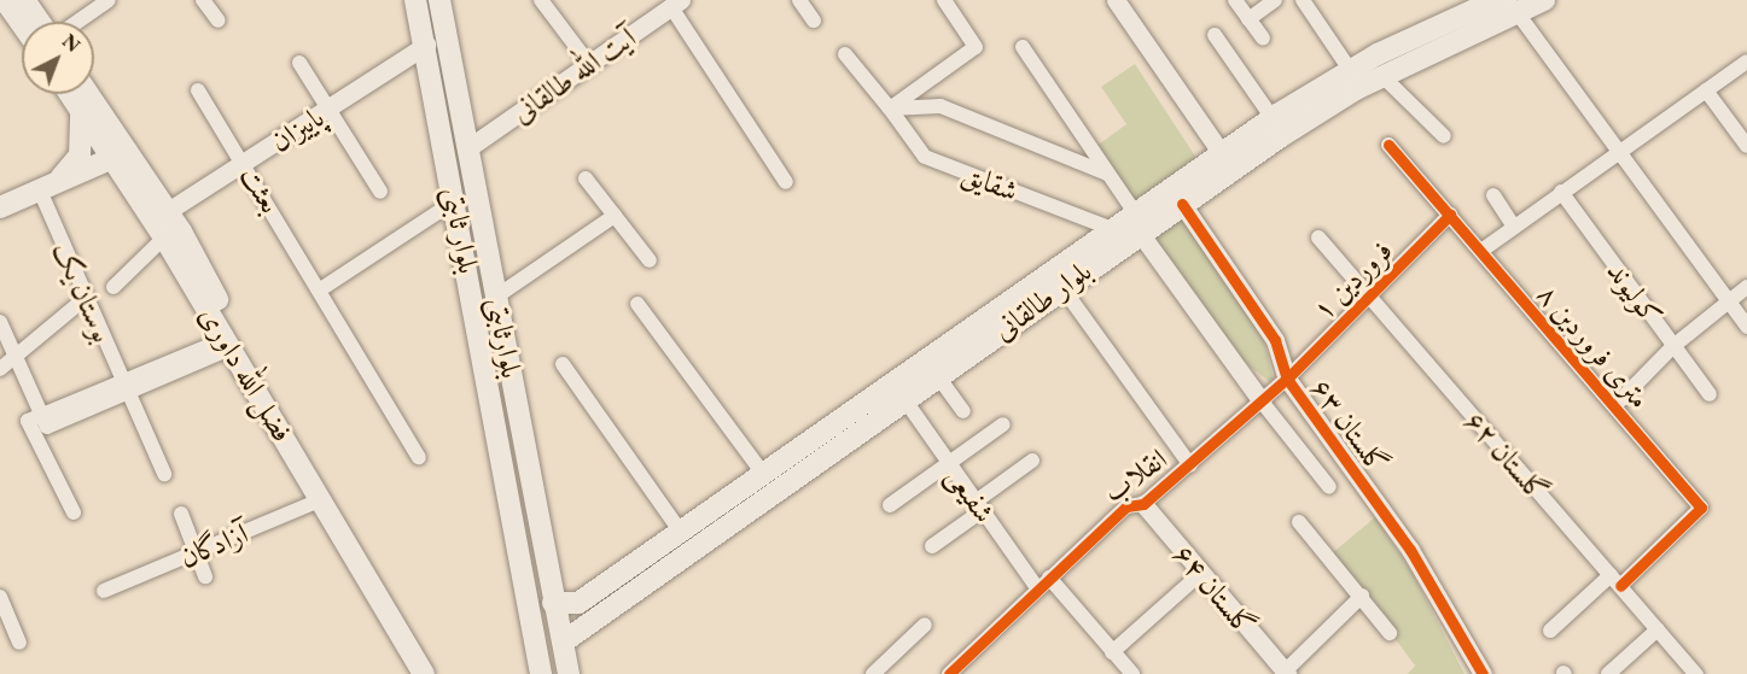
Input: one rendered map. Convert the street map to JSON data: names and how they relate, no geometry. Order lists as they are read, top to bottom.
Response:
{
  "streets": {
    "main road": [
      "بلوار ثابتی",
      "بلوار طالقانی",
      "بلوارثابتی",
      "فضل الله داوری"
    ],
    "street": [
      "آیت الله طالقانی",
      "پاییزان",
      "شقایق",
      "بعثت",
      "فروردین ۱",
      "بوستان یک",
      "کولیوند",
      "۸ متری فروردین",
      "گلستان ۶۳",
      "گلستان ۶۲",
      "انقلاب",
      "شفیعی",
      "آزادگان",
      "گلستان ۶۴"
    ]
  },
  "crossings": [
    ["آیت الله طالقانی", "بلوارثابتی"],
    ["پاییزان", "بعثت"],
    ["پاییزان", "بلوار ثابتی"],
    ["پاییزان", "فضل الله داوری"],
    ["شقایق", "بلوار طالقانی"],
    ["فروردین ۱", "۸ متری فروردین"],
    ["فروردین ۱", "گلستان ۶۳"],
    ["فروردین ۱", "گلستان ۶۲"],
    ["فروردین ۱", "انقلاب"],
    ["بلوار طالقانی", "بلوارثابتی"],
    ["بلوار طالقانی", "گلستان ۶۳"],
    ["بلوار طالقانی", "شفیعی"],
    ["۸ متری فروردین", "گلستان ۶۲"],
    ["فضل الله داوری", "آزادگان"],
    ["گلستان ۶۳", "انقلاب"],
    ["انقلاب", "شفیعی"],
    ["انقلاب", "گلستان ۶۴"]
  ],
  "north": "top right"
}
